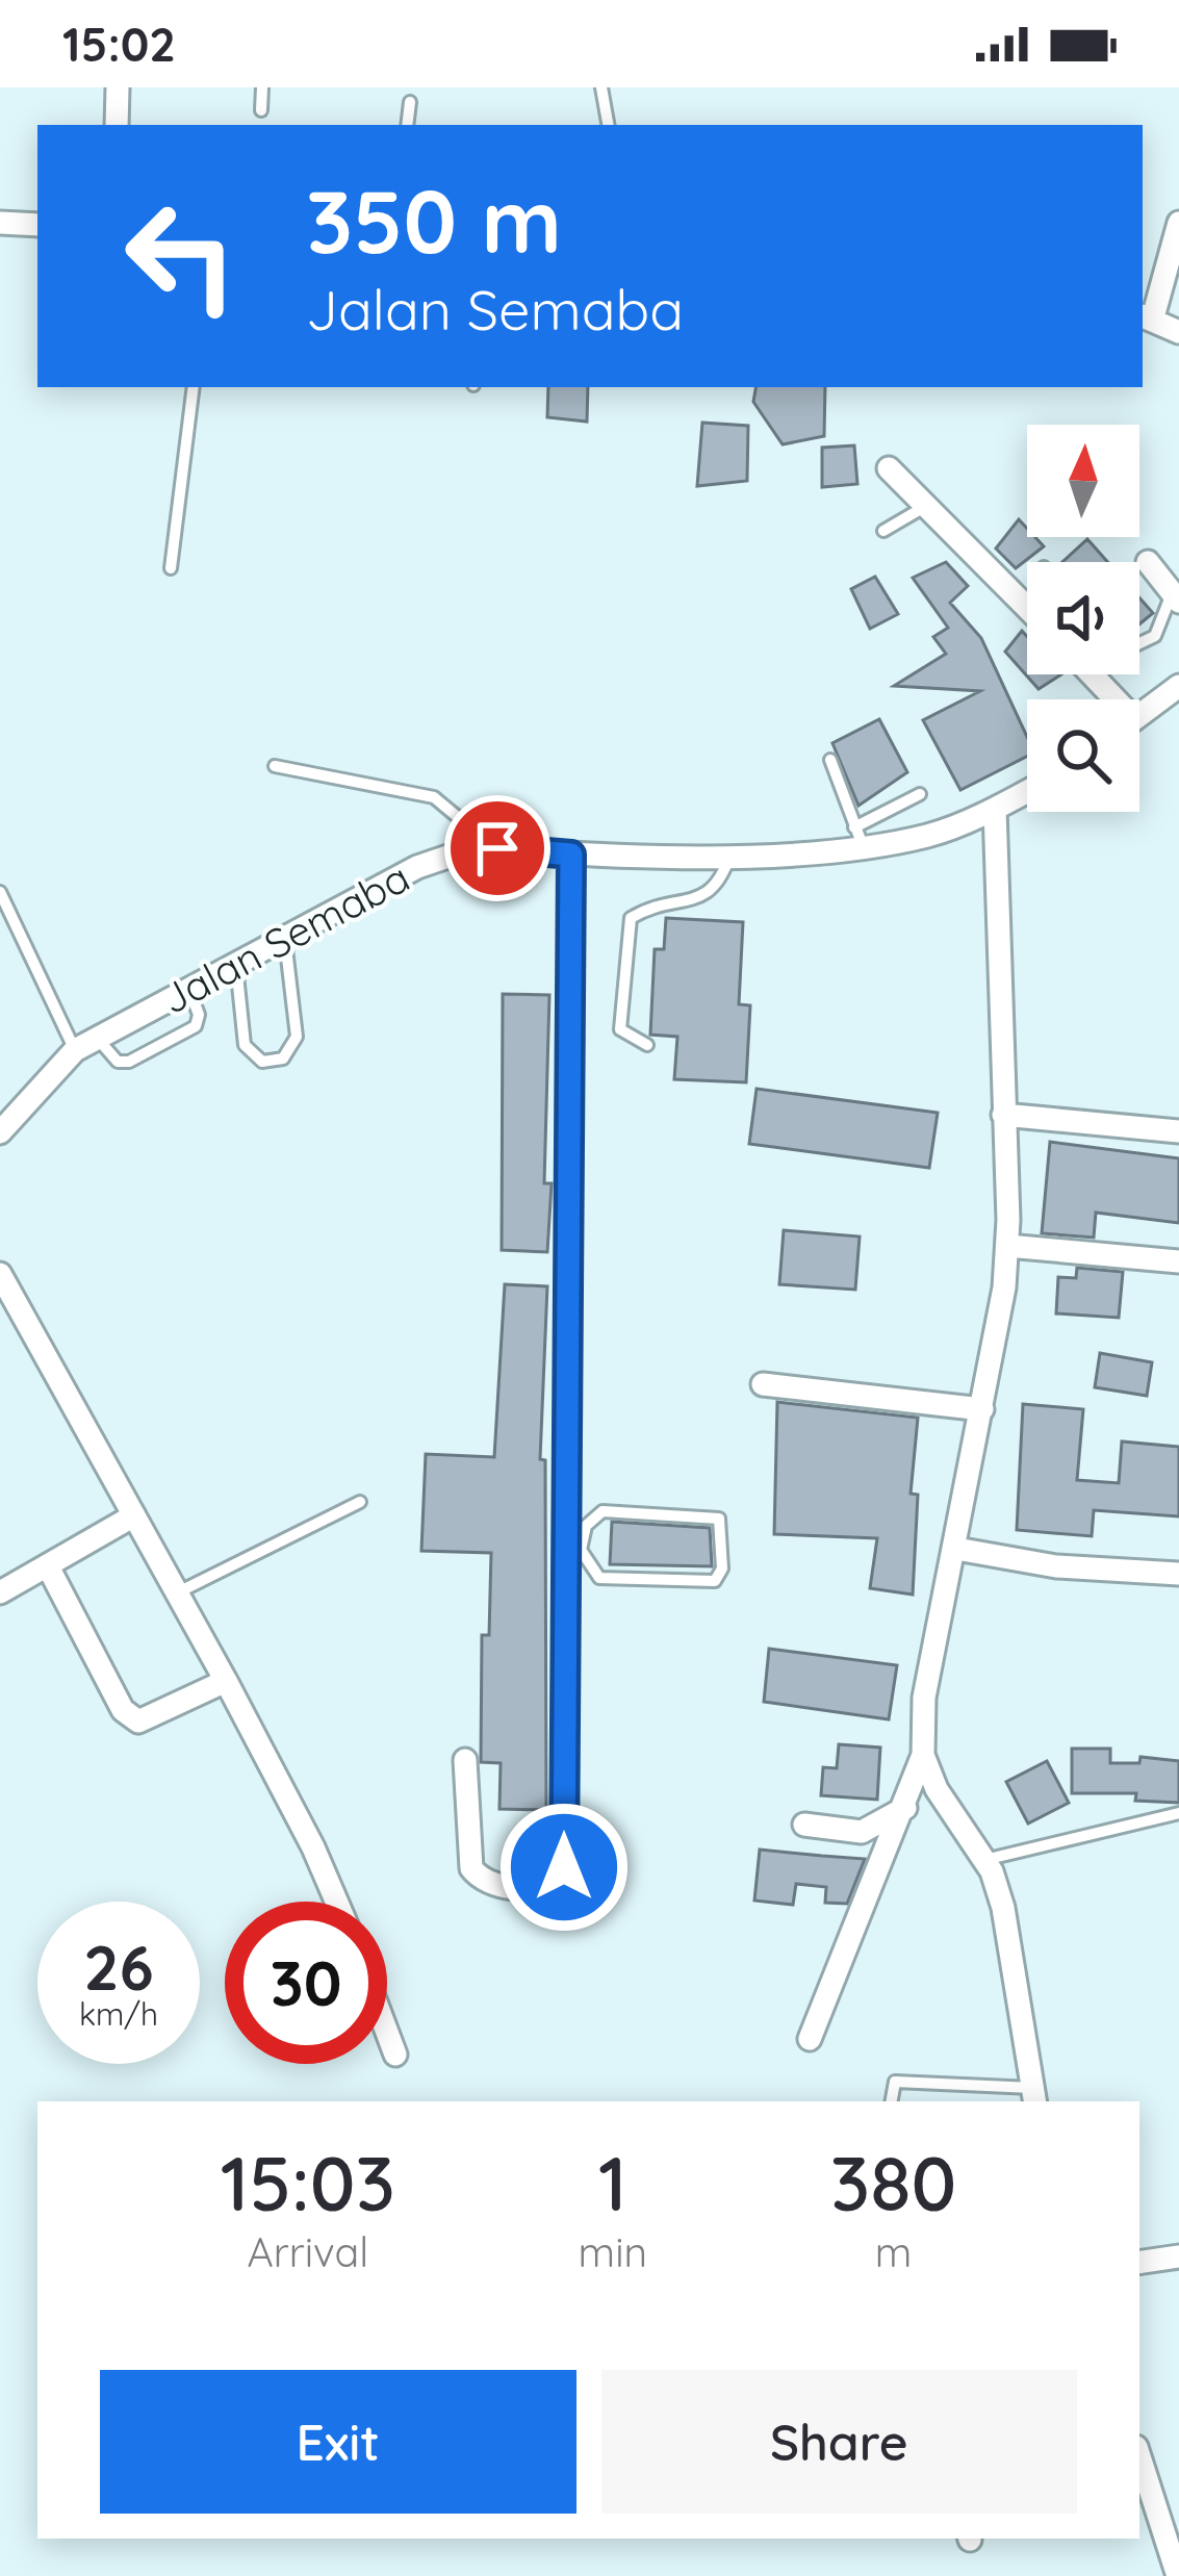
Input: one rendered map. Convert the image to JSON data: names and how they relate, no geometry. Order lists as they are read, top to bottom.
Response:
{
  "streets": {
    "street": ["Jalan Semaba"]
  },
  "north": "top",
  "page": {
    "status": "15:02",
    "turn": ["350 m", "Jalan Semaba"],
    "speed": "26 km/h",
    "limit": "30",
    "eta": [
      "15:03",
      "Arrival",
      "1",
      "min",
      "380",
      "m"
    ],
    "buttons": ["Exit", "Share"]
  }
}
